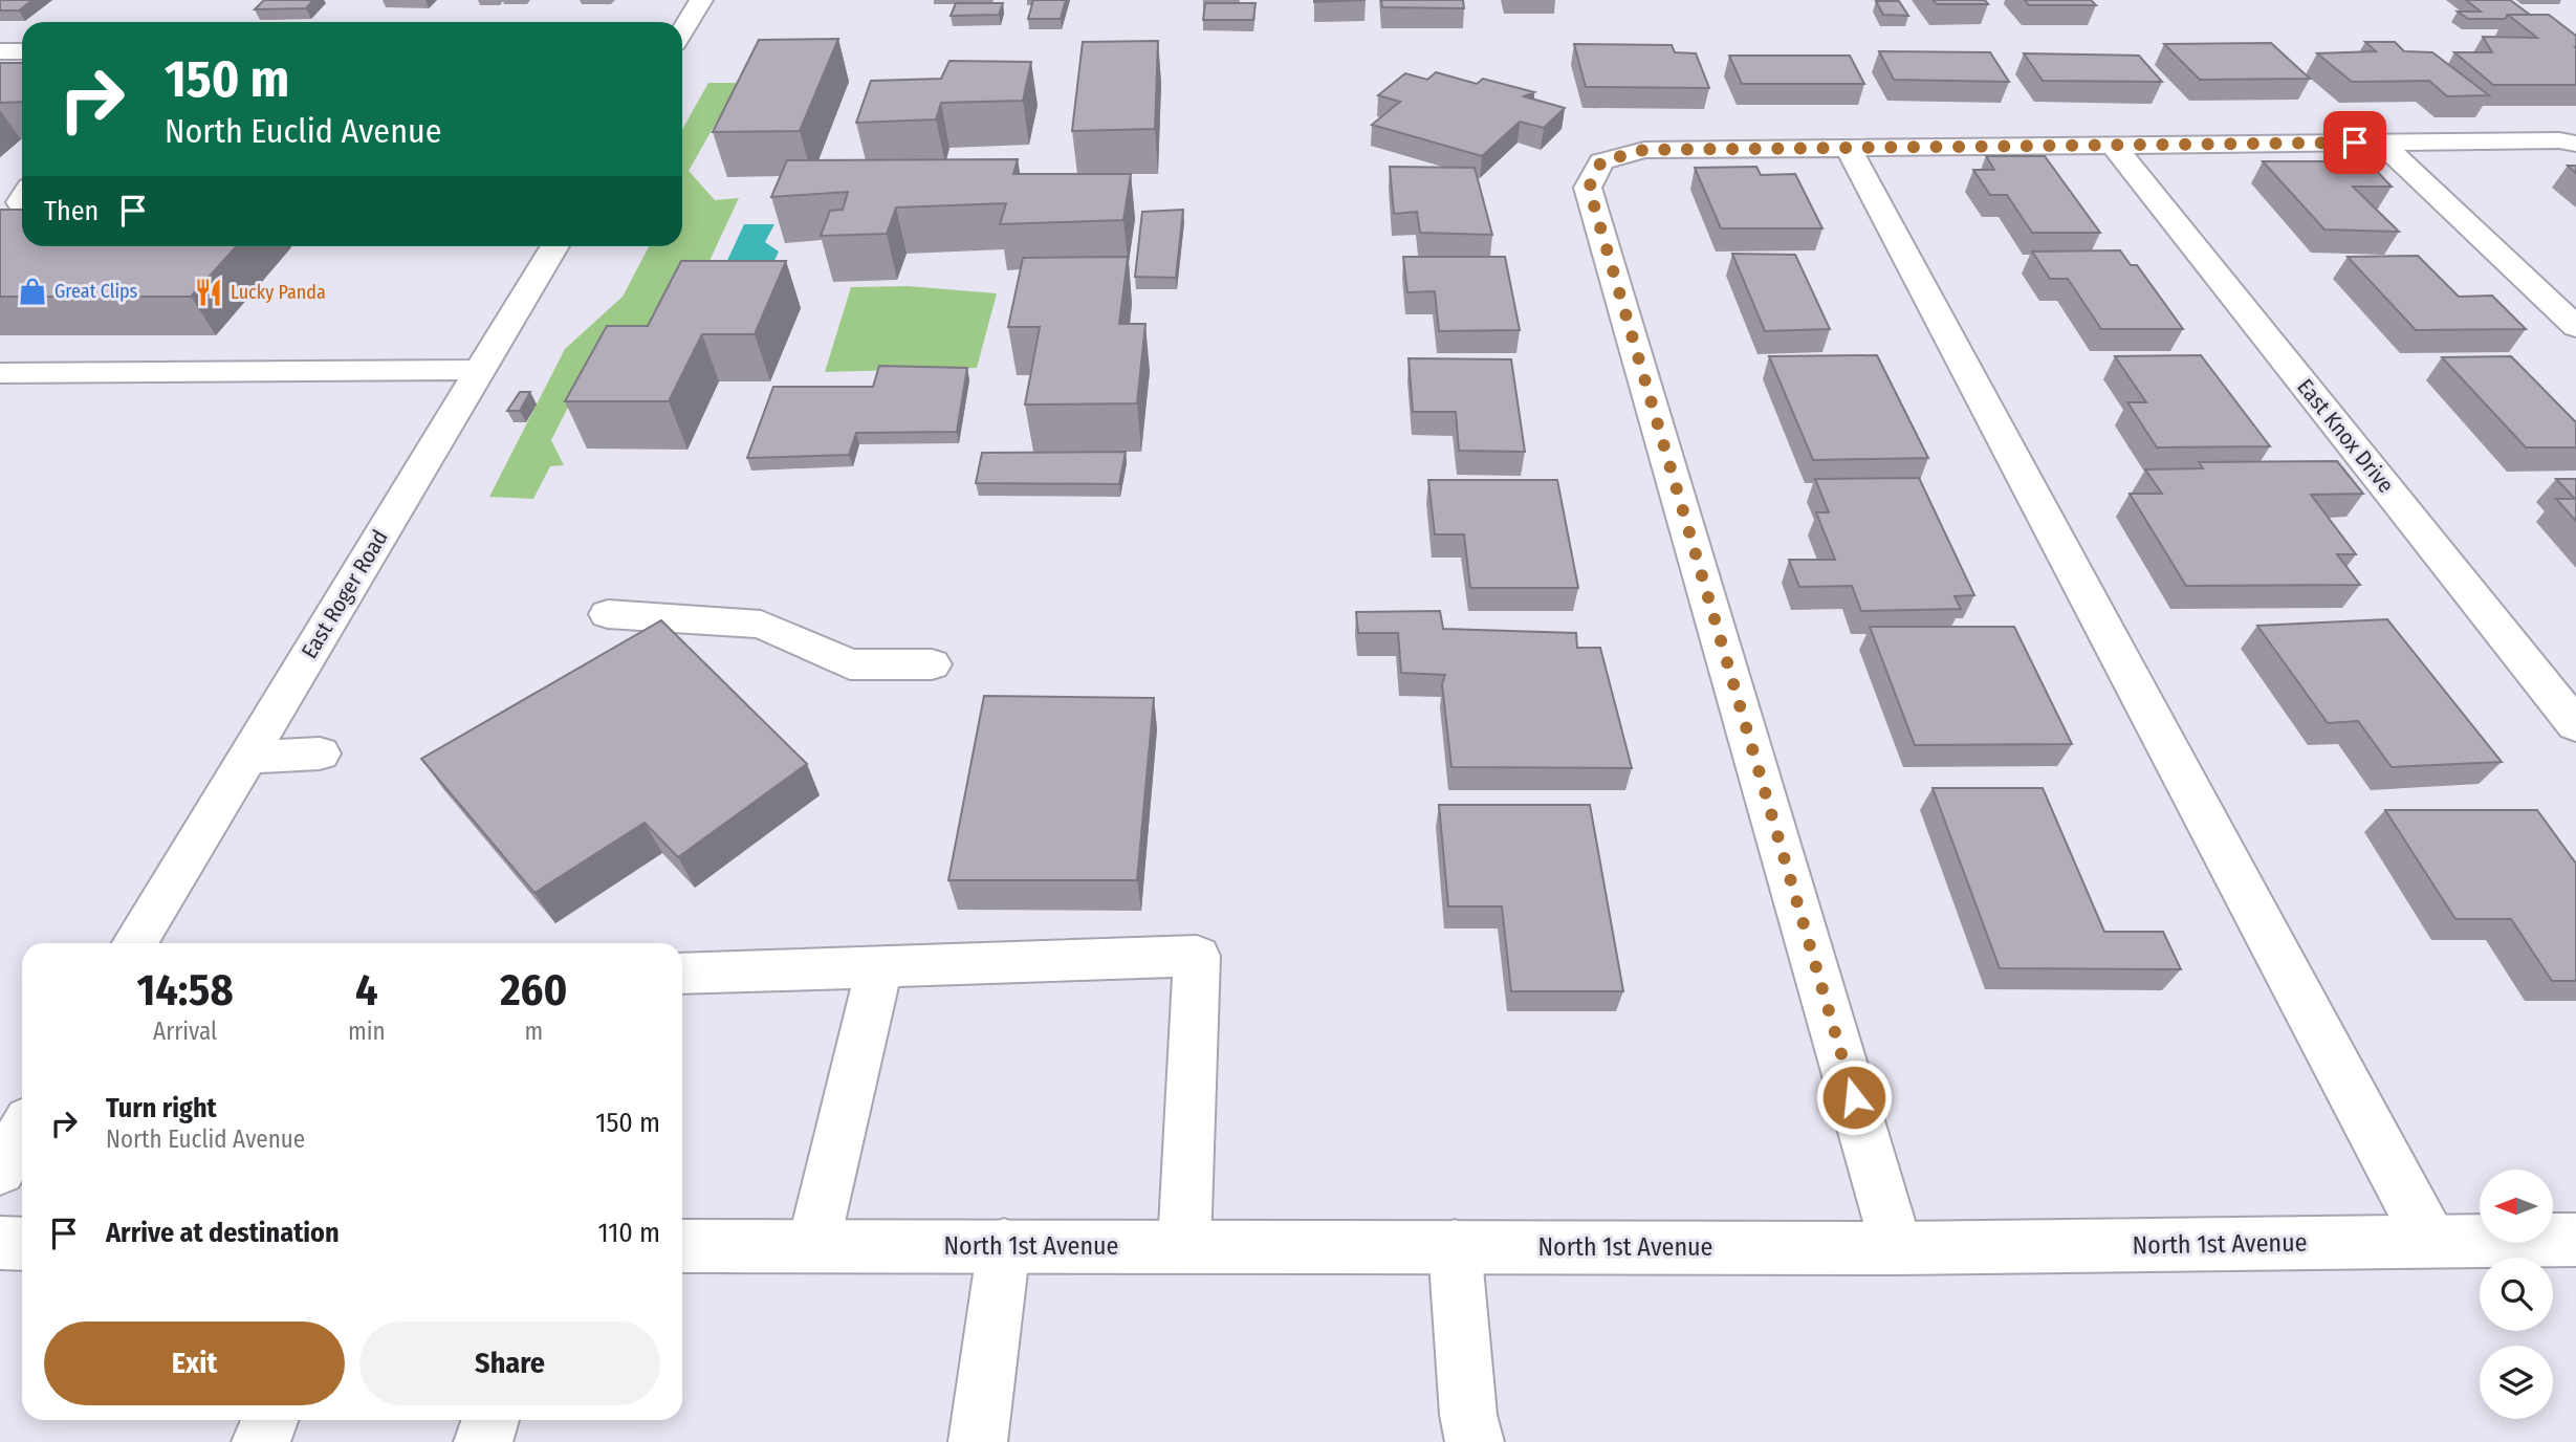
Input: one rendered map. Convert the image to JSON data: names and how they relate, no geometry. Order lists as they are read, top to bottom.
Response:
{
  "streets": {
    "street": ["East Knox Drive", "East Roger Road", "North 1st Avenue"]
  },
  "places": {
    "shop": ["Great Clips"],
    "restaurant": ["Lucky Panda"]
  },
  "north": "left",
  "page": {
    "turn": ["150 m", "North Euclid Avenue"],
    "then": "Then",
    "eta": [
      "14:58",
      "Arrival",
      "4",
      "min",
      "260",
      "m"
    ],
    "list": [
      {
        "name": "Turn right",
        "note": "North Euclid Avenue",
        "value": "150 m"
      },
      {
        "name": "Arrive at destination",
        "value": "110 m"
      }
    ],
    "buttons": ["Exit", "Share"]
  }
}
